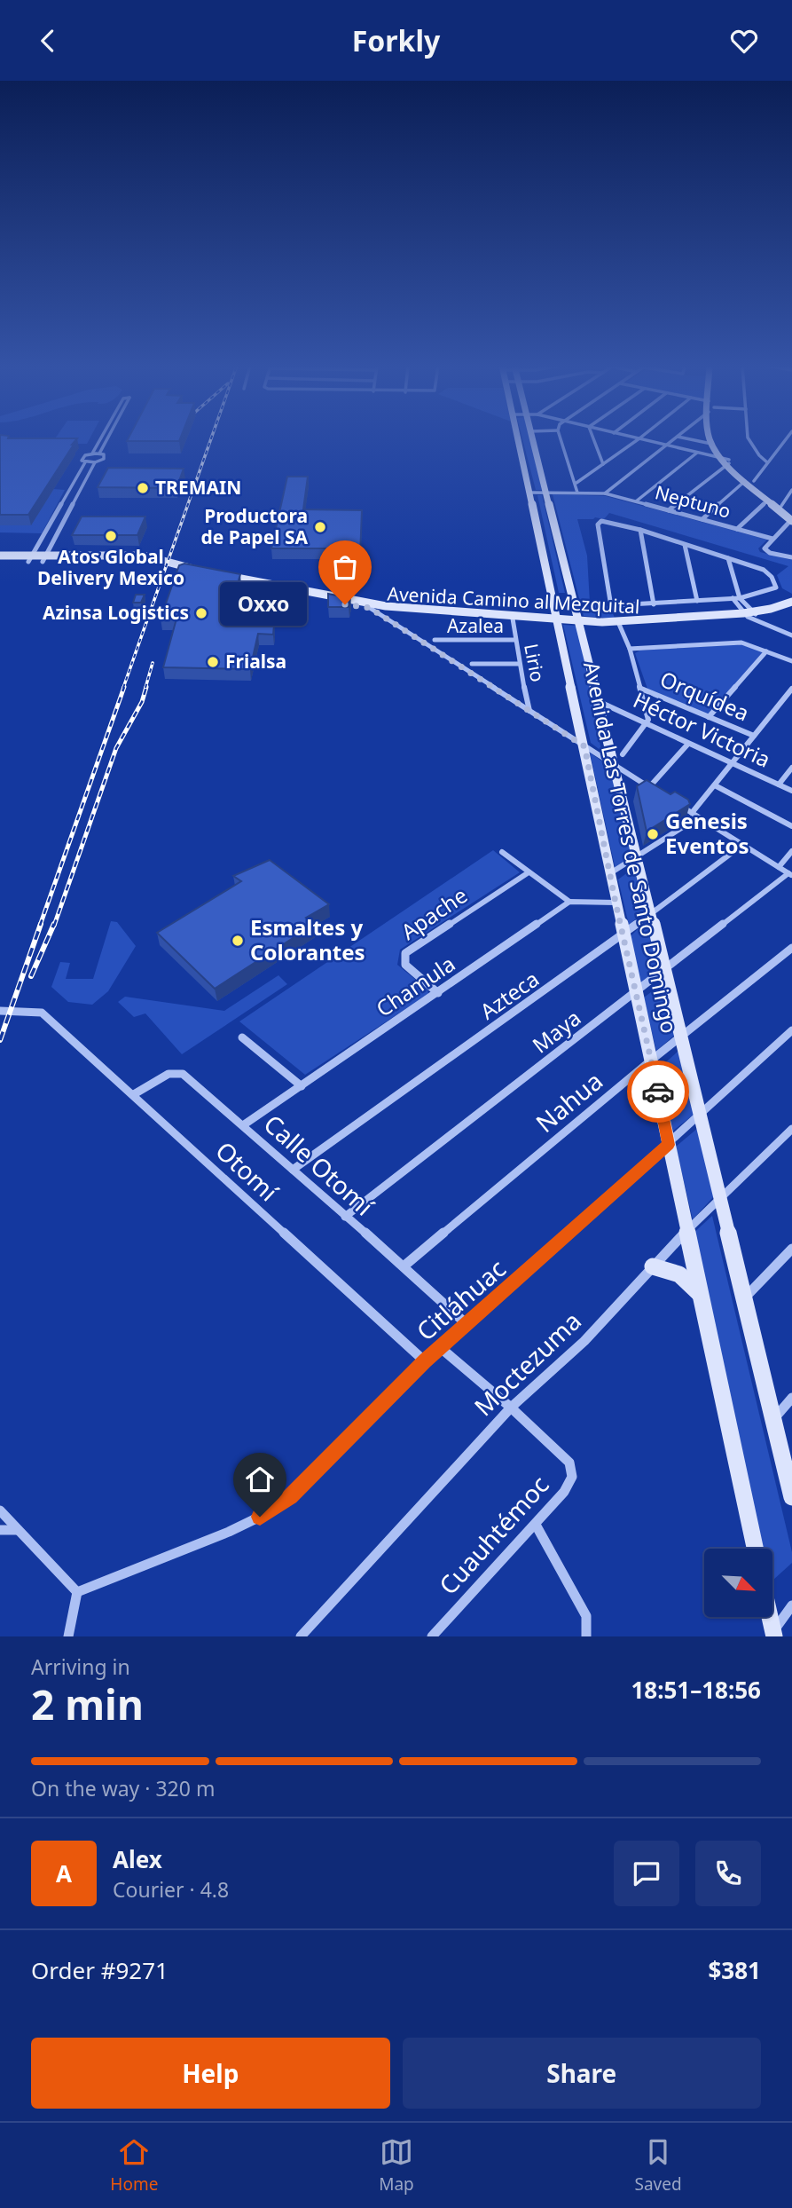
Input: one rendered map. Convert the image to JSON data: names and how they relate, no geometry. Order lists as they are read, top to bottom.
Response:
{
  "streets": {
    "street": [
      "Neptuno",
      "Avenida Camino al Mezquital",
      "Azalea",
      "Lirio",
      "Orquídea",
      "Héctor Victoria",
      "Avenida Las Torres de Santo Domingo",
      "Apache",
      "Chamula",
      "Azteca",
      "Maya",
      "Nahua",
      "Calle Otomí",
      "Otomí",
      "Citláhuac",
      "Moctezuma",
      "Cuauhtémoc"
    ]
  },
  "crossings": [
    ["Neptuno", "Avenida Las Torres de Santo Domingo"],
    ["Avenida Camino al Mezquital", "Lirio"],
    ["Avenida Camino al Mezquital", "Avenida Las Torres de Santo Domingo"],
    ["Azalea", "Lirio"],
    ["Héctor Victoria", "Avenida Las Torres de Santo Domingo"],
    ["Avenida Las Torres de Santo Domingo", "Azteca"],
    ["Avenida Las Torres de Santo Domingo", "Maya"],
    ["Avenida Las Torres de Santo Domingo", "Nahua"],
    ["Avenida Las Torres de Santo Domingo", "Citláhuac"],
    ["Avenida Las Torres de Santo Domingo", "Moctezuma"],
    ["Apache", "Chamula"],
    ["Chamula", "Calle Otomí"],
    ["Azteca", "Calle Otomí"],
    ["Maya", "Calle Otomí"],
    ["Nahua", "Calle Otomí"],
    ["Calle Otomí", "Otomí"],
    ["Calle Otomí", "Citláhuac"],
    ["Otomí", "Citláhuac"],
    ["Moctezuma", "Cuauhtémoc"]
  ],
  "places": [
    "TREMAIN",
    "Productora de Papel SA",
    "Atos Global Delivery Mexico",
    "Oxxo",
    "Azinsa Logistics",
    "Frialsa",
    "Genesis Eventos",
    "Esmaltes y Colorantes"
  ],
  "north": "bottom right",
  "page": {
    "header": "Forkly",
    "bubble": "Oxxo",
    "heading": ["2 min", "Arriving in", "18:51–18:56"],
    "panel": [
      "Alex",
      "Courier · 4.8",
      "Order #9271",
      "$381"
    ],
    "bar": "On the way · 320 m",
    "round": "A",
    "buttons": ["Help", "Share"],
    "tabs": ["Home", "Map", "Saved"]
  }
}
